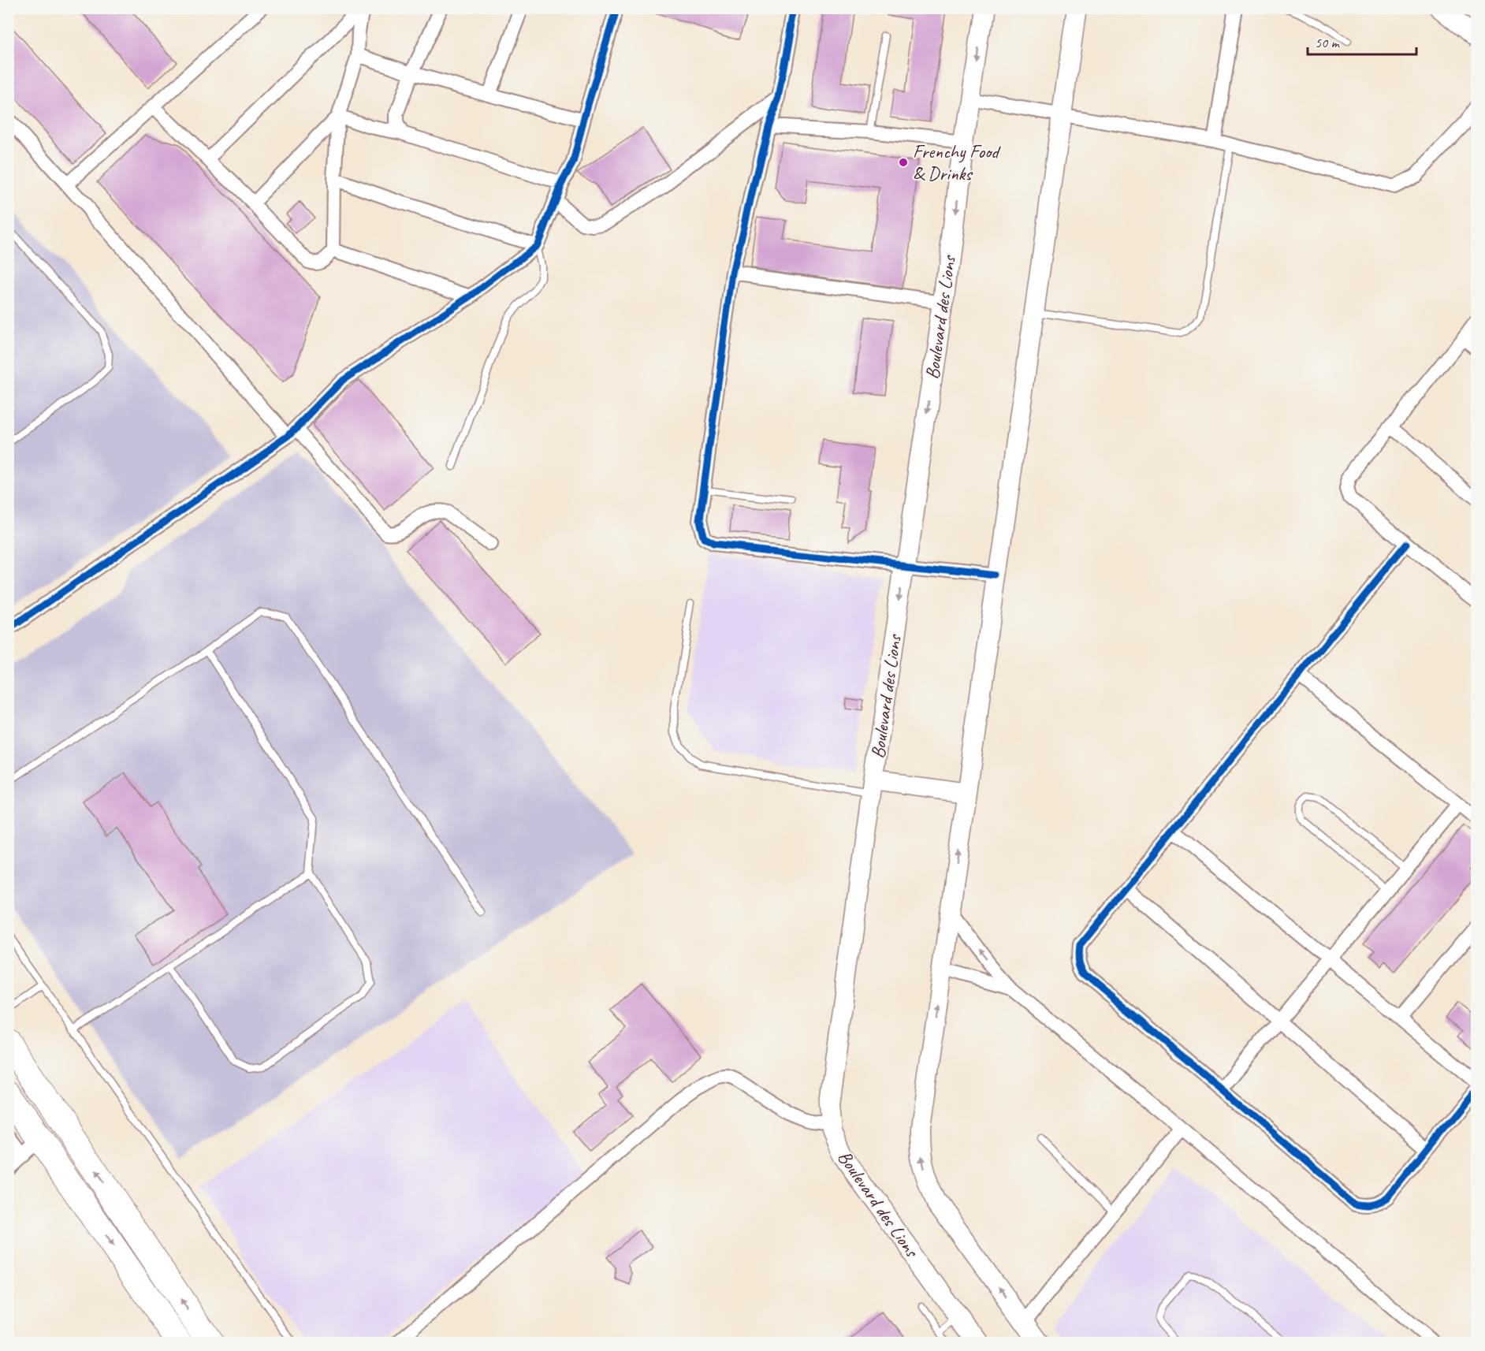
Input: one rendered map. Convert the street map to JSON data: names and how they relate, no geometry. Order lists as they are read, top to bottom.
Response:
{
  "streets": {
    "main road": ["Boulevard des Lions"]
  },
  "places": ["Frenchy Food & Drinks"],
  "scale_bar": "50 m"
}
